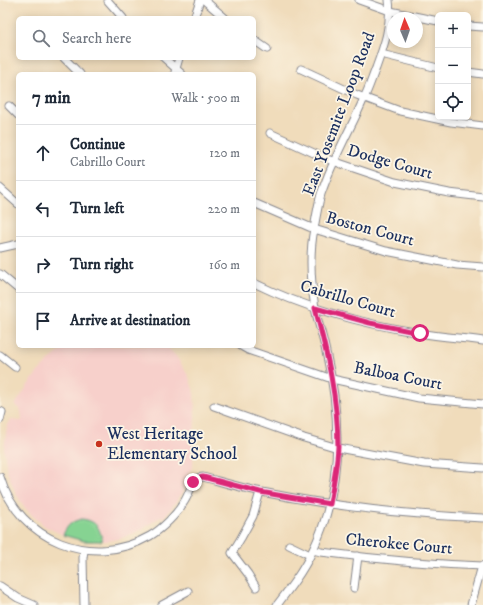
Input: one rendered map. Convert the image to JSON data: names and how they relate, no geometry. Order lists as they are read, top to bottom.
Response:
{
  "streets": {
    "street": [
      "East Yosemite Loop Road",
      "Dodge Court",
      "Boston Court",
      "Cabrillo Court",
      "Balboa Court",
      "Cherokee Court"
    ]
  },
  "crossings": [
    ["East Yosemite Loop Road", "Dodge Court"],
    ["East Yosemite Loop Road", "Boston Court"],
    ["East Yosemite Loop Road", "Cabrillo Court"],
    ["East Yosemite Loop Road", "Balboa Court"],
    ["East Yosemite Loop Road", "Cherokee Court"]
  ],
  "places": ["West Heritage Elementary School"],
  "north": "top",
  "page": {
    "map_buttons": ["+", "−"],
    "search": "Search here",
    "heading": ["7 min", "Walk · 500 m"],
    "list": [
      ["Continue", "Cabrillo Court", "120 m"],
      ["Turn left", "220 m"],
      ["Turn right", "160 m"],
      "Arrive at destination"
    ]
  }
}
